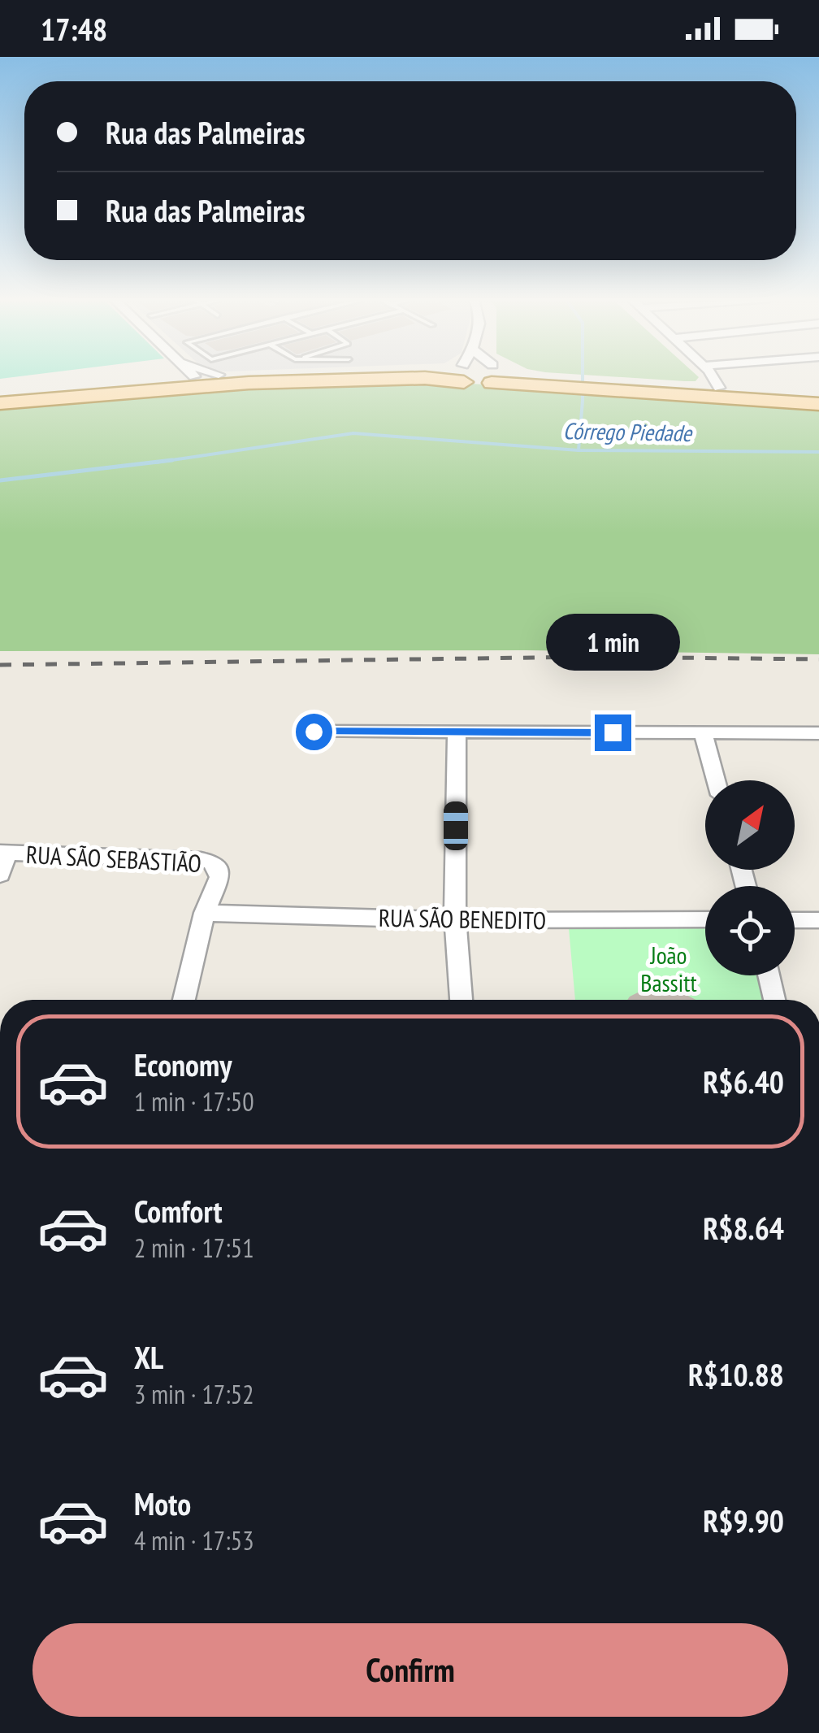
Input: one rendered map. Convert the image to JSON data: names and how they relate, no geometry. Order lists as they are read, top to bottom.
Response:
{
  "streets": {
    "street": ["RUA SÃO SEBASTIÃO", "RUA SÃO BENEDITO"]
  },
  "crossings": [
    ["RUA SÃO SEBASTIÃO", "RUA SÃO BENEDITO"]
  ],
  "water": ["Córrego Piedade"],
  "parks": ["João Bassitt"],
  "north": "top right",
  "page": {
    "status": "17:48",
    "banner": ["Rua das Palmeiras", "Rua das Palmeiras"],
    "bubble": "1 min",
    "list": [
      {
        "name": "Economy",
        "note": "1 min · 17:50",
        "value": "R$6.40"
      },
      {
        "name": "Comfort",
        "note": "2 min · 17:51",
        "value": "R$8.64"
      },
      {
        "name": "XL",
        "note": "3 min · 17:52",
        "value": "R$10.88"
      },
      {
        "name": "Moto",
        "note": "4 min · 17:53",
        "value": "R$9.90"
      }
    ],
    "buttons": "Confirm"
  }
}
